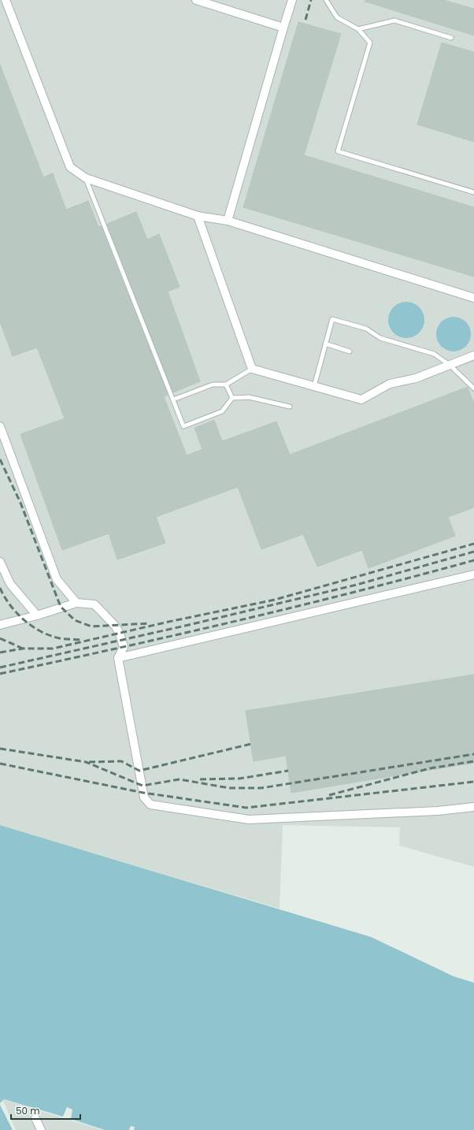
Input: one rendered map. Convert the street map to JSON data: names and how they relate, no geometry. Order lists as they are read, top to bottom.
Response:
{
  "scale_bar": "50 m"
}
